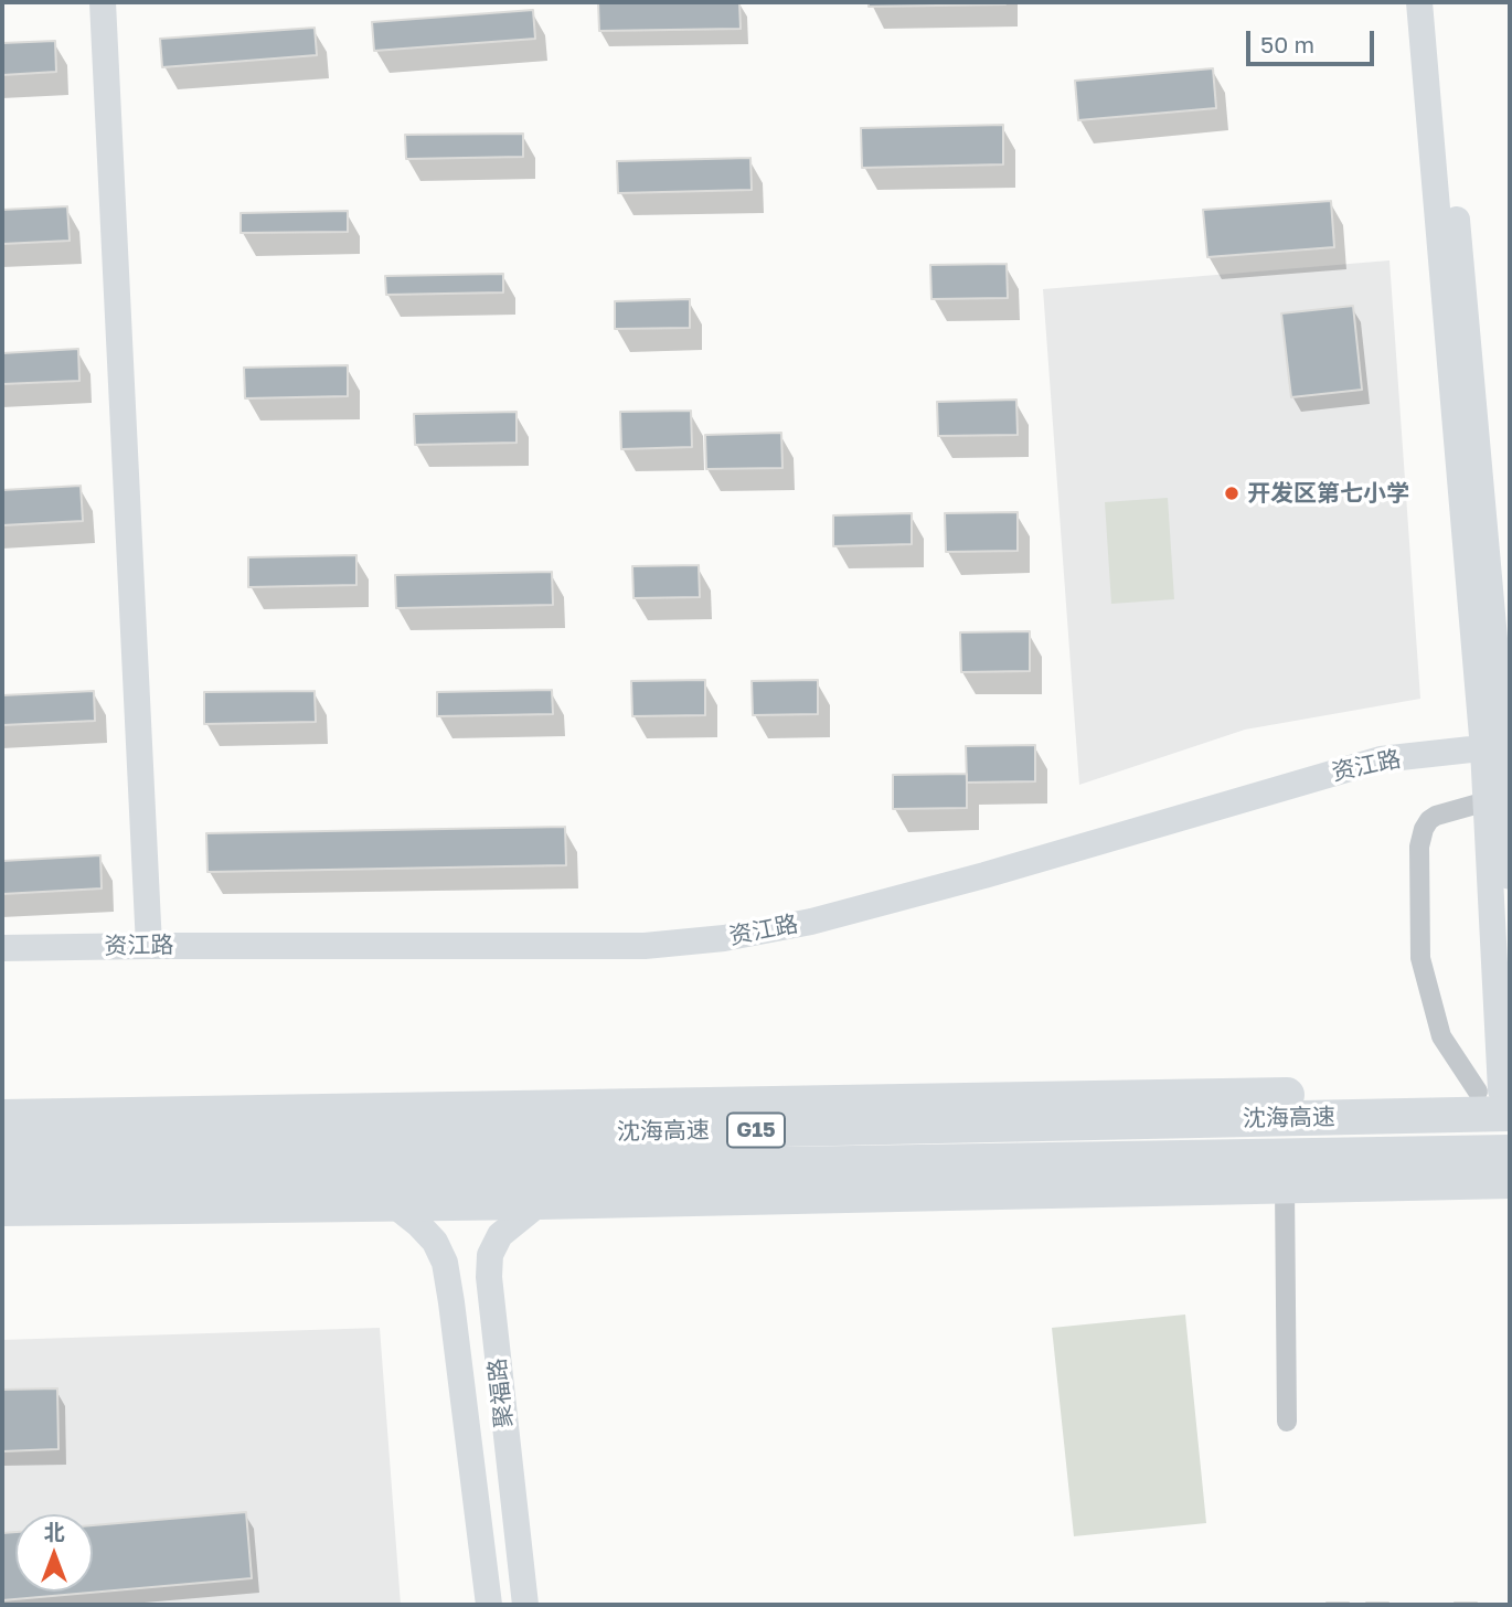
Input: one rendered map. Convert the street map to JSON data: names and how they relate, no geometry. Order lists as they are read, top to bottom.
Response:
{
  "streets": {
    "highway": ["沈海高速", "G15"],
    "street": ["资江路", "聚福路"]
  },
  "places": ["开发区第七小学"],
  "scale_bar": "50 m",
  "north": "top"
}
